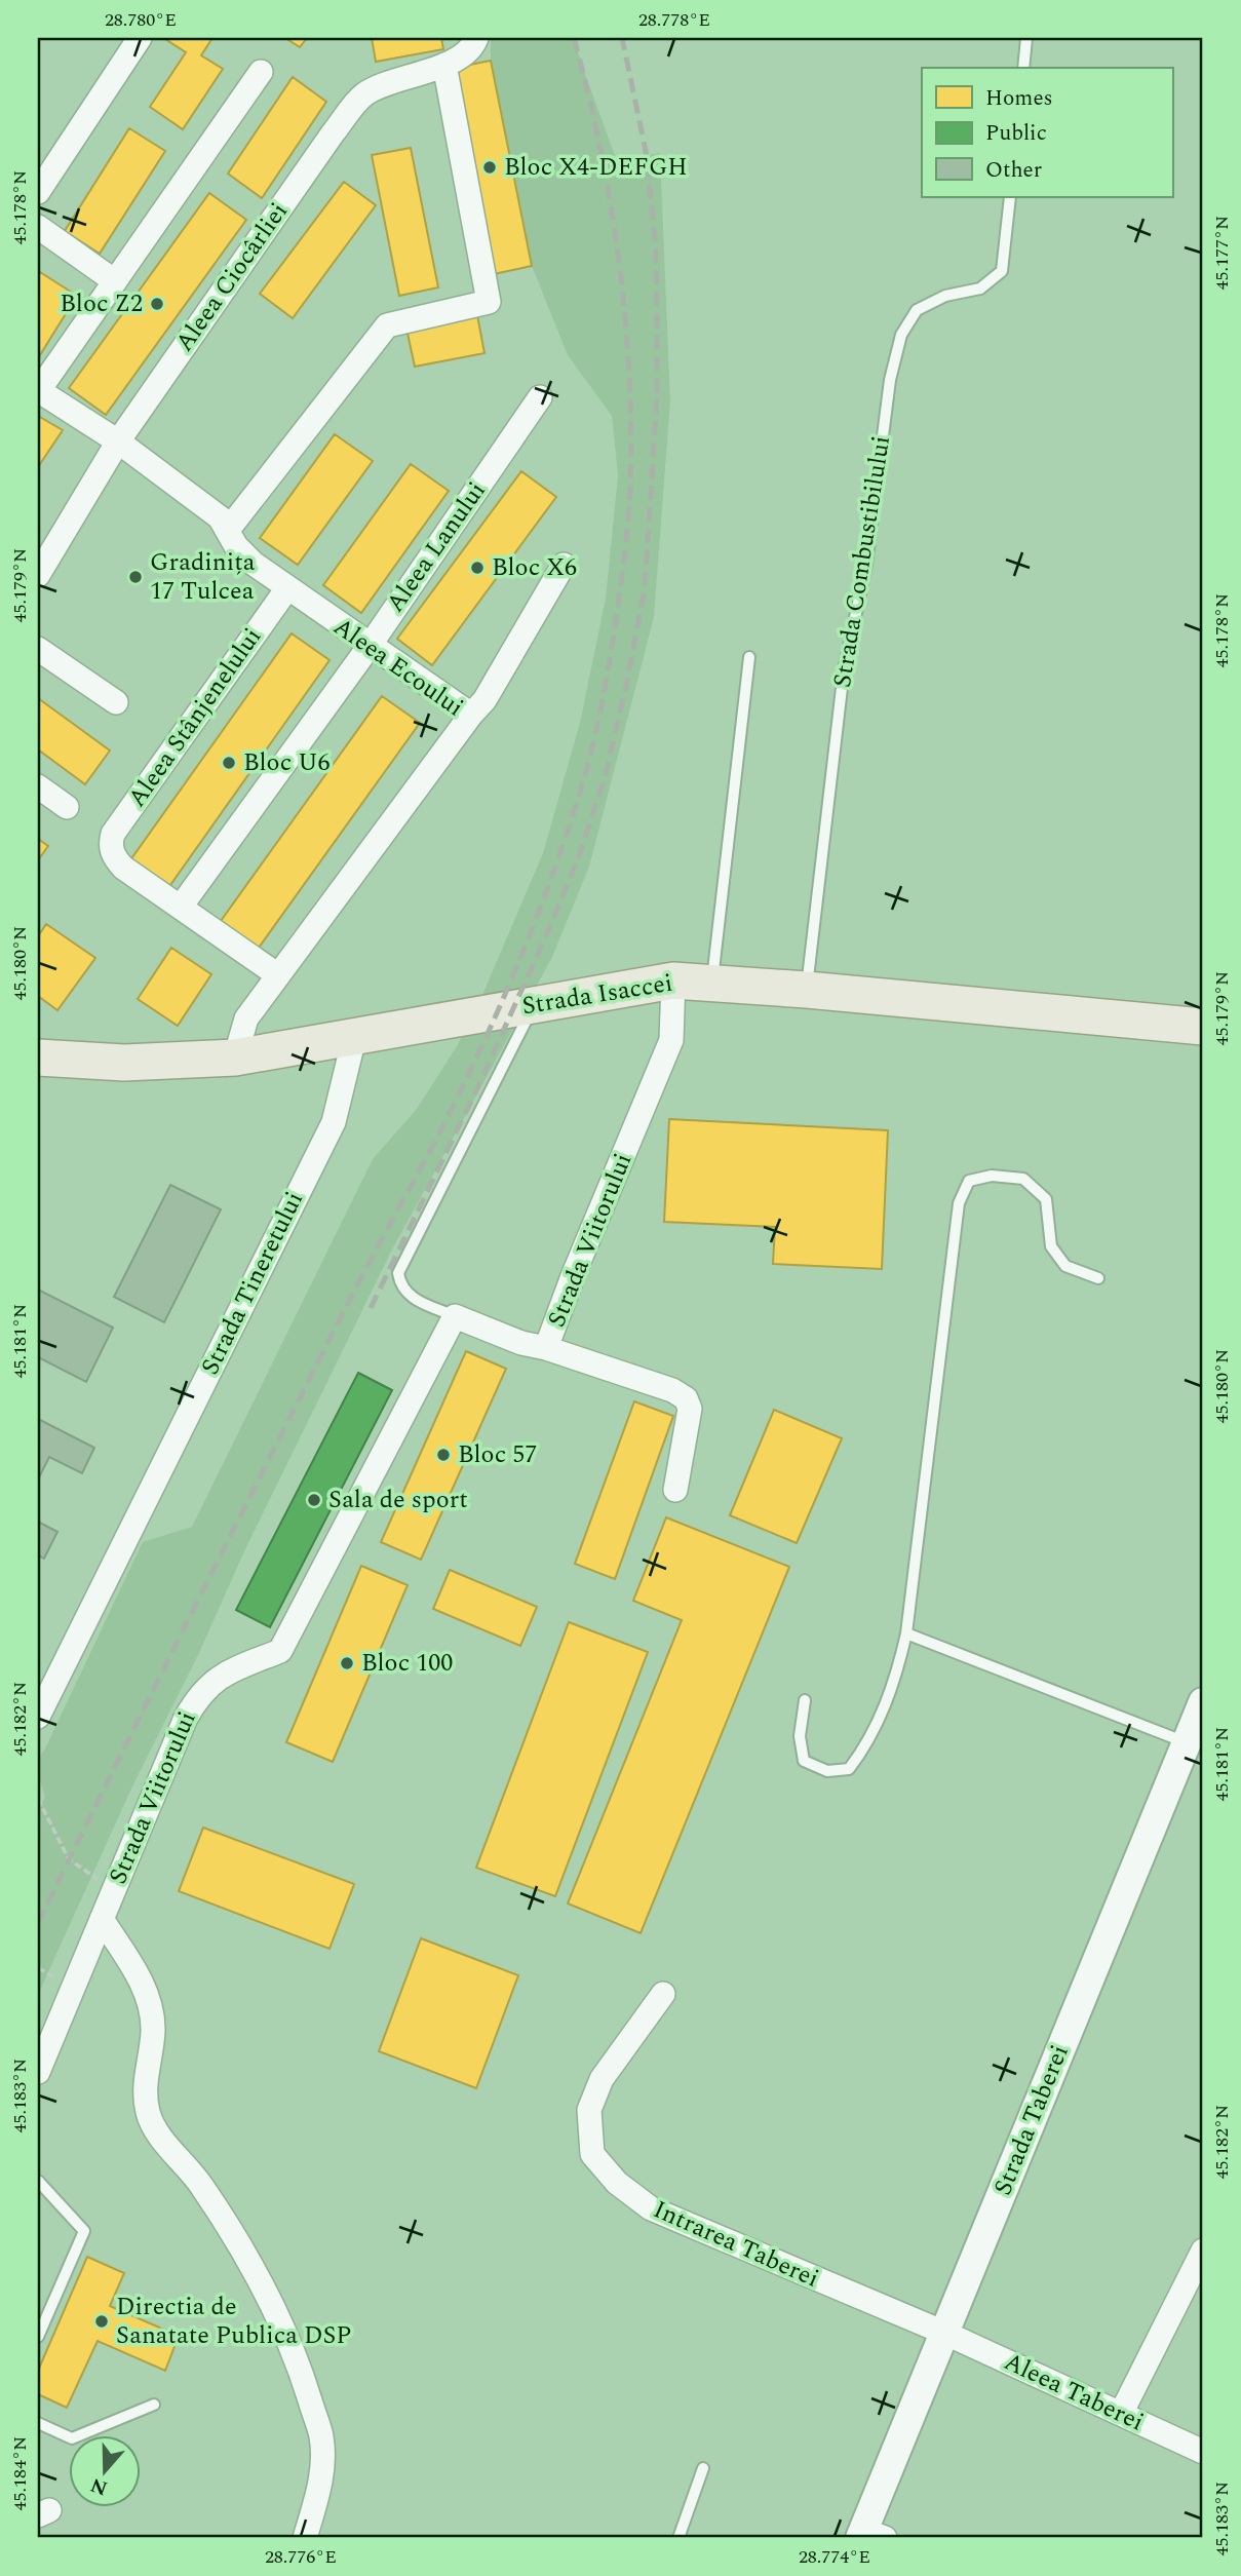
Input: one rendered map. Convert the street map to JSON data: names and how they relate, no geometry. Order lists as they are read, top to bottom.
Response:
{
  "streets": {
    "main road": ["Strada Isaccei"],
    "street": [
      "Aleea Ciocârliei",
      "Aleea Lanului",
      "Aleea Ecoului",
      "Aleea Stânjenelului",
      "Strada Viitorului",
      "Strada Tineretului",
      "Strada Taberei",
      "Intrarea Taberei",
      "Aleea Taberei"
    ],
    "lane": ["Strada Combustibilului"]
  },
  "crossings": [
    ["Aleea Ciocârliei", "Aleea Ecoului"],
    ["Aleea Lanului", "Aleea Ecoului"],
    ["Aleea Lanului", "Aleea Stânjenelului"],
    ["Strada Combustibilului", "Strada Isaccei"],
    ["Aleea Ecoului", "Aleea Stânjenelului"],
    ["Aleea Ecoului", "Strada Isaccei"],
    ["Strada Isaccei", "Strada Viitorului"],
    ["Strada Isaccei", "Strada Tineretului"],
    ["Strada Taberei", "Intrarea Taberei"],
    ["Strada Taberei", "Aleea Taberei"],
    ["Intrarea Taberei", "Aleea Taberei"]
  ],
  "places": [
    "Bloc X4-DEFGH",
    "Bloc Z2",
    "Bloc X6",
    "Gradinița 17 Tulcea",
    "Bloc U6",
    "Bloc 57",
    "Sala de sport",
    "Bloc 100",
    "Directia de Sanatate Publica DSP"
  ],
  "legend": ["Homes", "Public", "Other"],
  "north": "bottom",
  "coordinates": [
    "28.780°E",
    "28.778°E",
    "45.178°N",
    "45.177°N",
    "45.179°N",
    "45.180°N",
    "45.181°N",
    "45.182°N",
    "45.183°N",
    "45.184°N",
    "28.776°E",
    "28.774°E"
  ]
}
